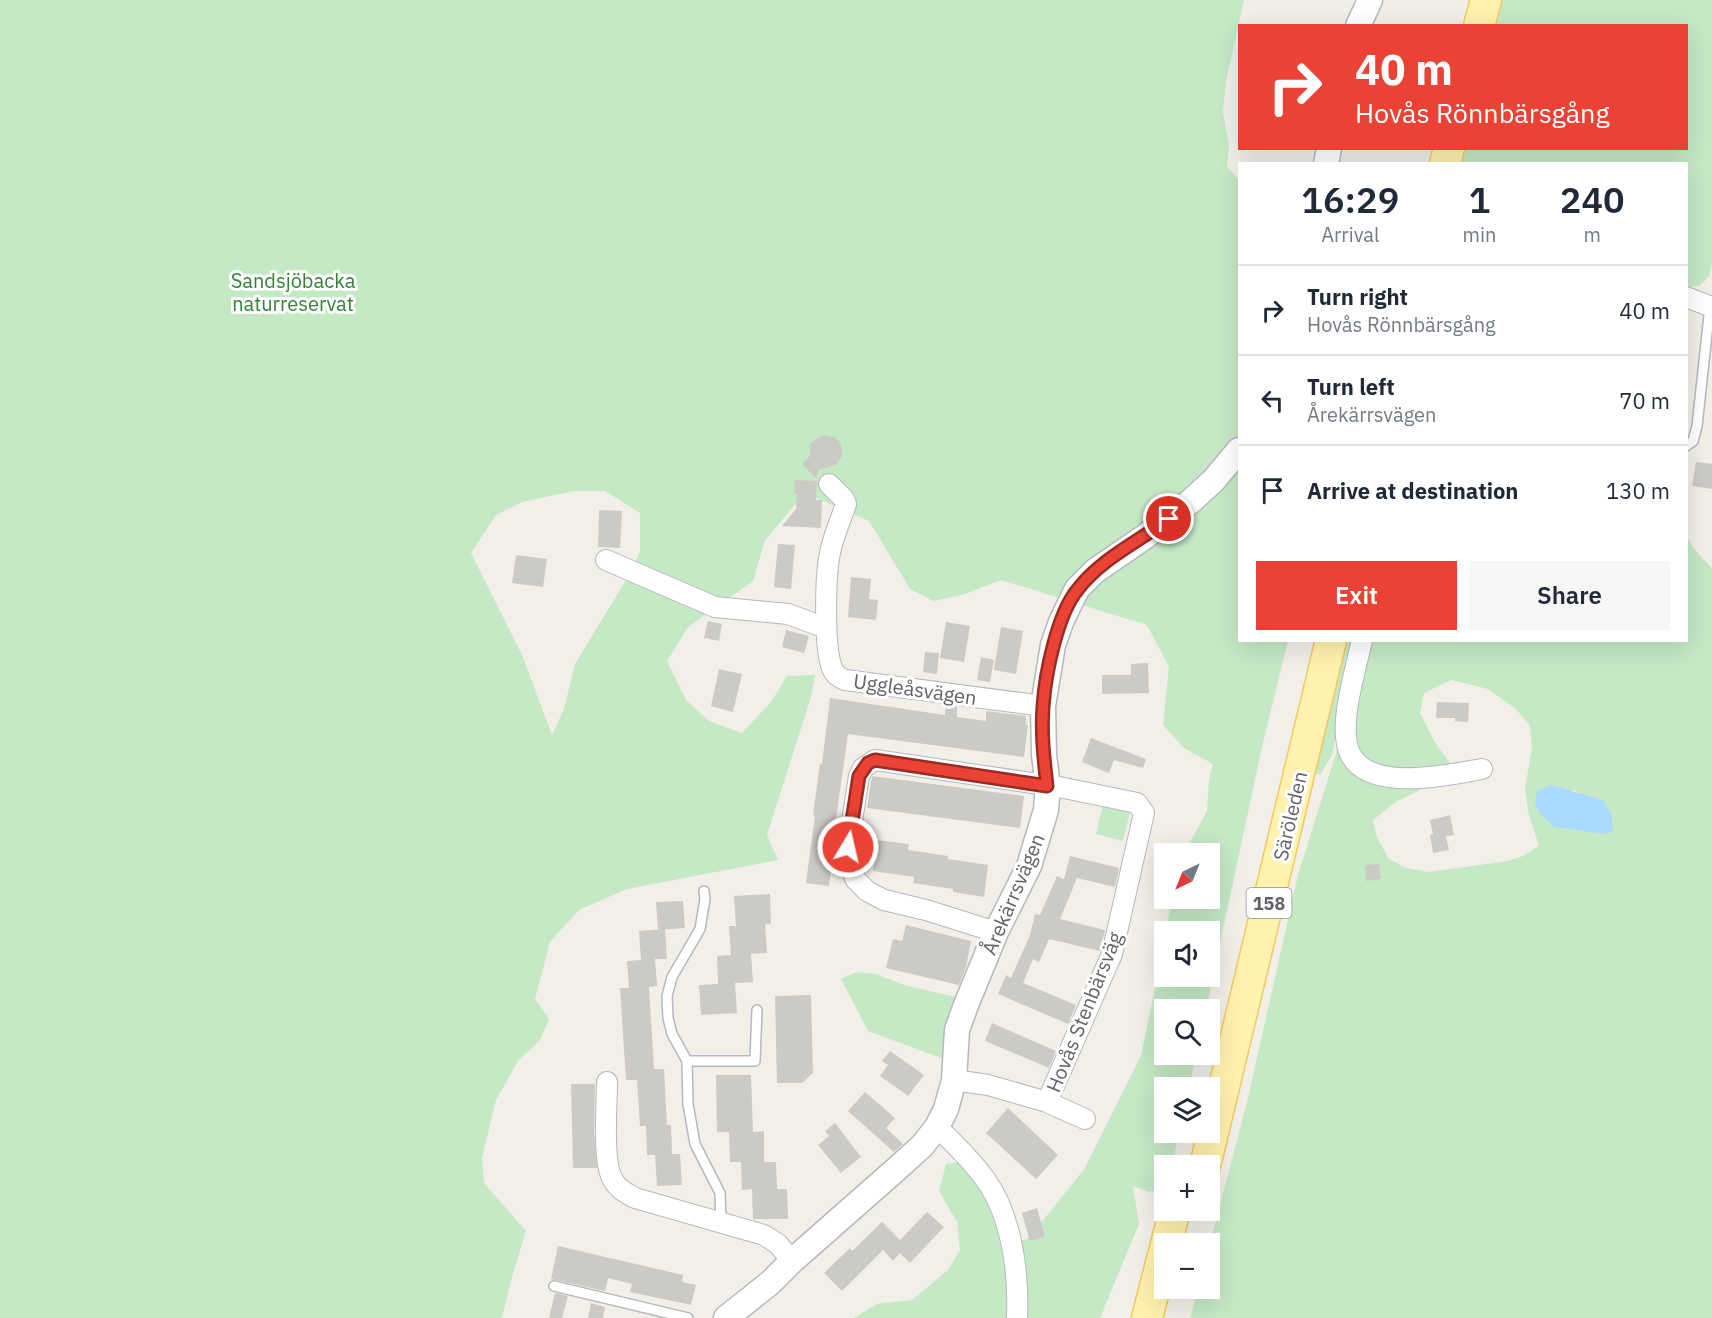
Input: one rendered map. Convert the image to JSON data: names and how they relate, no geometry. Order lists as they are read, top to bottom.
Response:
{
  "streets": {
    "main road": ["Säröleden", "158"],
    "street": ["Uggleåsvägen", "Årekärrsvägen", "Hovås Stenbärsväg"]
  },
  "crossings": [
    ["Uggleåsvägen", "Årekärrsvägen"],
    ["Årekärrsvägen", "Hovås Stenbärsväg"]
  ],
  "parks": ["Sandsjöbacka naturreservat"],
  "north": "bottom left",
  "page": {
    "turn": ["40 m", "Hovås Rönnbärsgång"],
    "eta": [
      "16:29",
      "Arrival",
      "1",
      "min",
      "240",
      "m"
    ],
    "list": [
      {
        "name": "Turn right",
        "note": "Hovås Rönnbärsgång",
        "value": "40 m"
      },
      {
        "name": "Turn left",
        "note": "Årekärrsvägen",
        "value": "70 m"
      },
      {
        "name": "Arrive at destination",
        "value": "130 m"
      }
    ],
    "buttons": ["Exit", "Share"],
    "map_buttons": ["+", "−"]
  }
}
